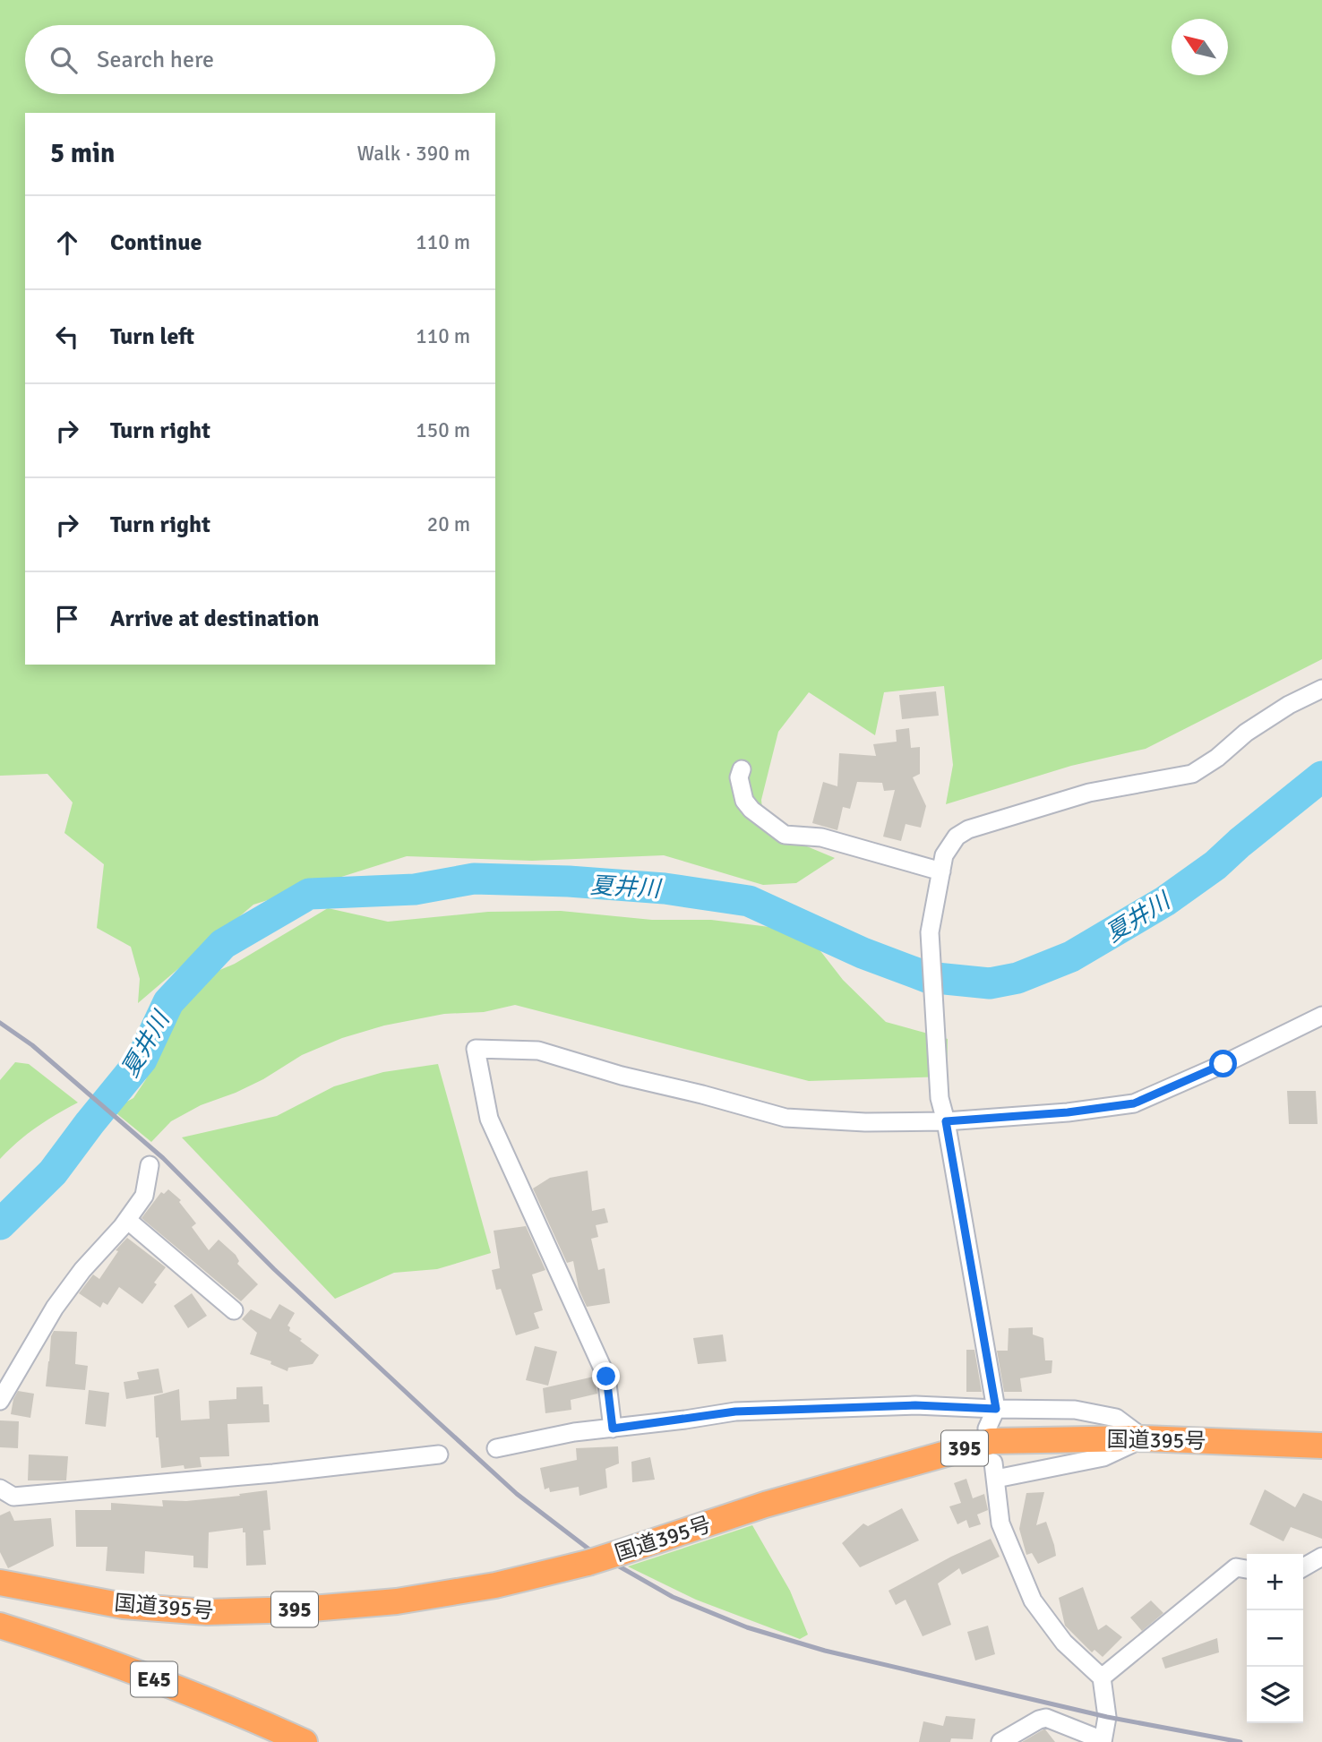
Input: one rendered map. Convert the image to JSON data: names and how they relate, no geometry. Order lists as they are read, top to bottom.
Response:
{
  "streets": {
    "highway": ["国道395号", "395", "E45"]
  },
  "water": ["夏井川"],
  "north": "top left",
  "page": {
    "search": "Search here",
    "heading": ["5 min", "Walk · 390 m"],
    "list": [
      ["Continue", "110 m"],
      ["Turn left", "110 m"],
      ["Turn right", "150 m"],
      ["Turn right", "20 m"],
      "Arrive at destination"
    ],
    "map_buttons": ["+", "−"]
  }
}
